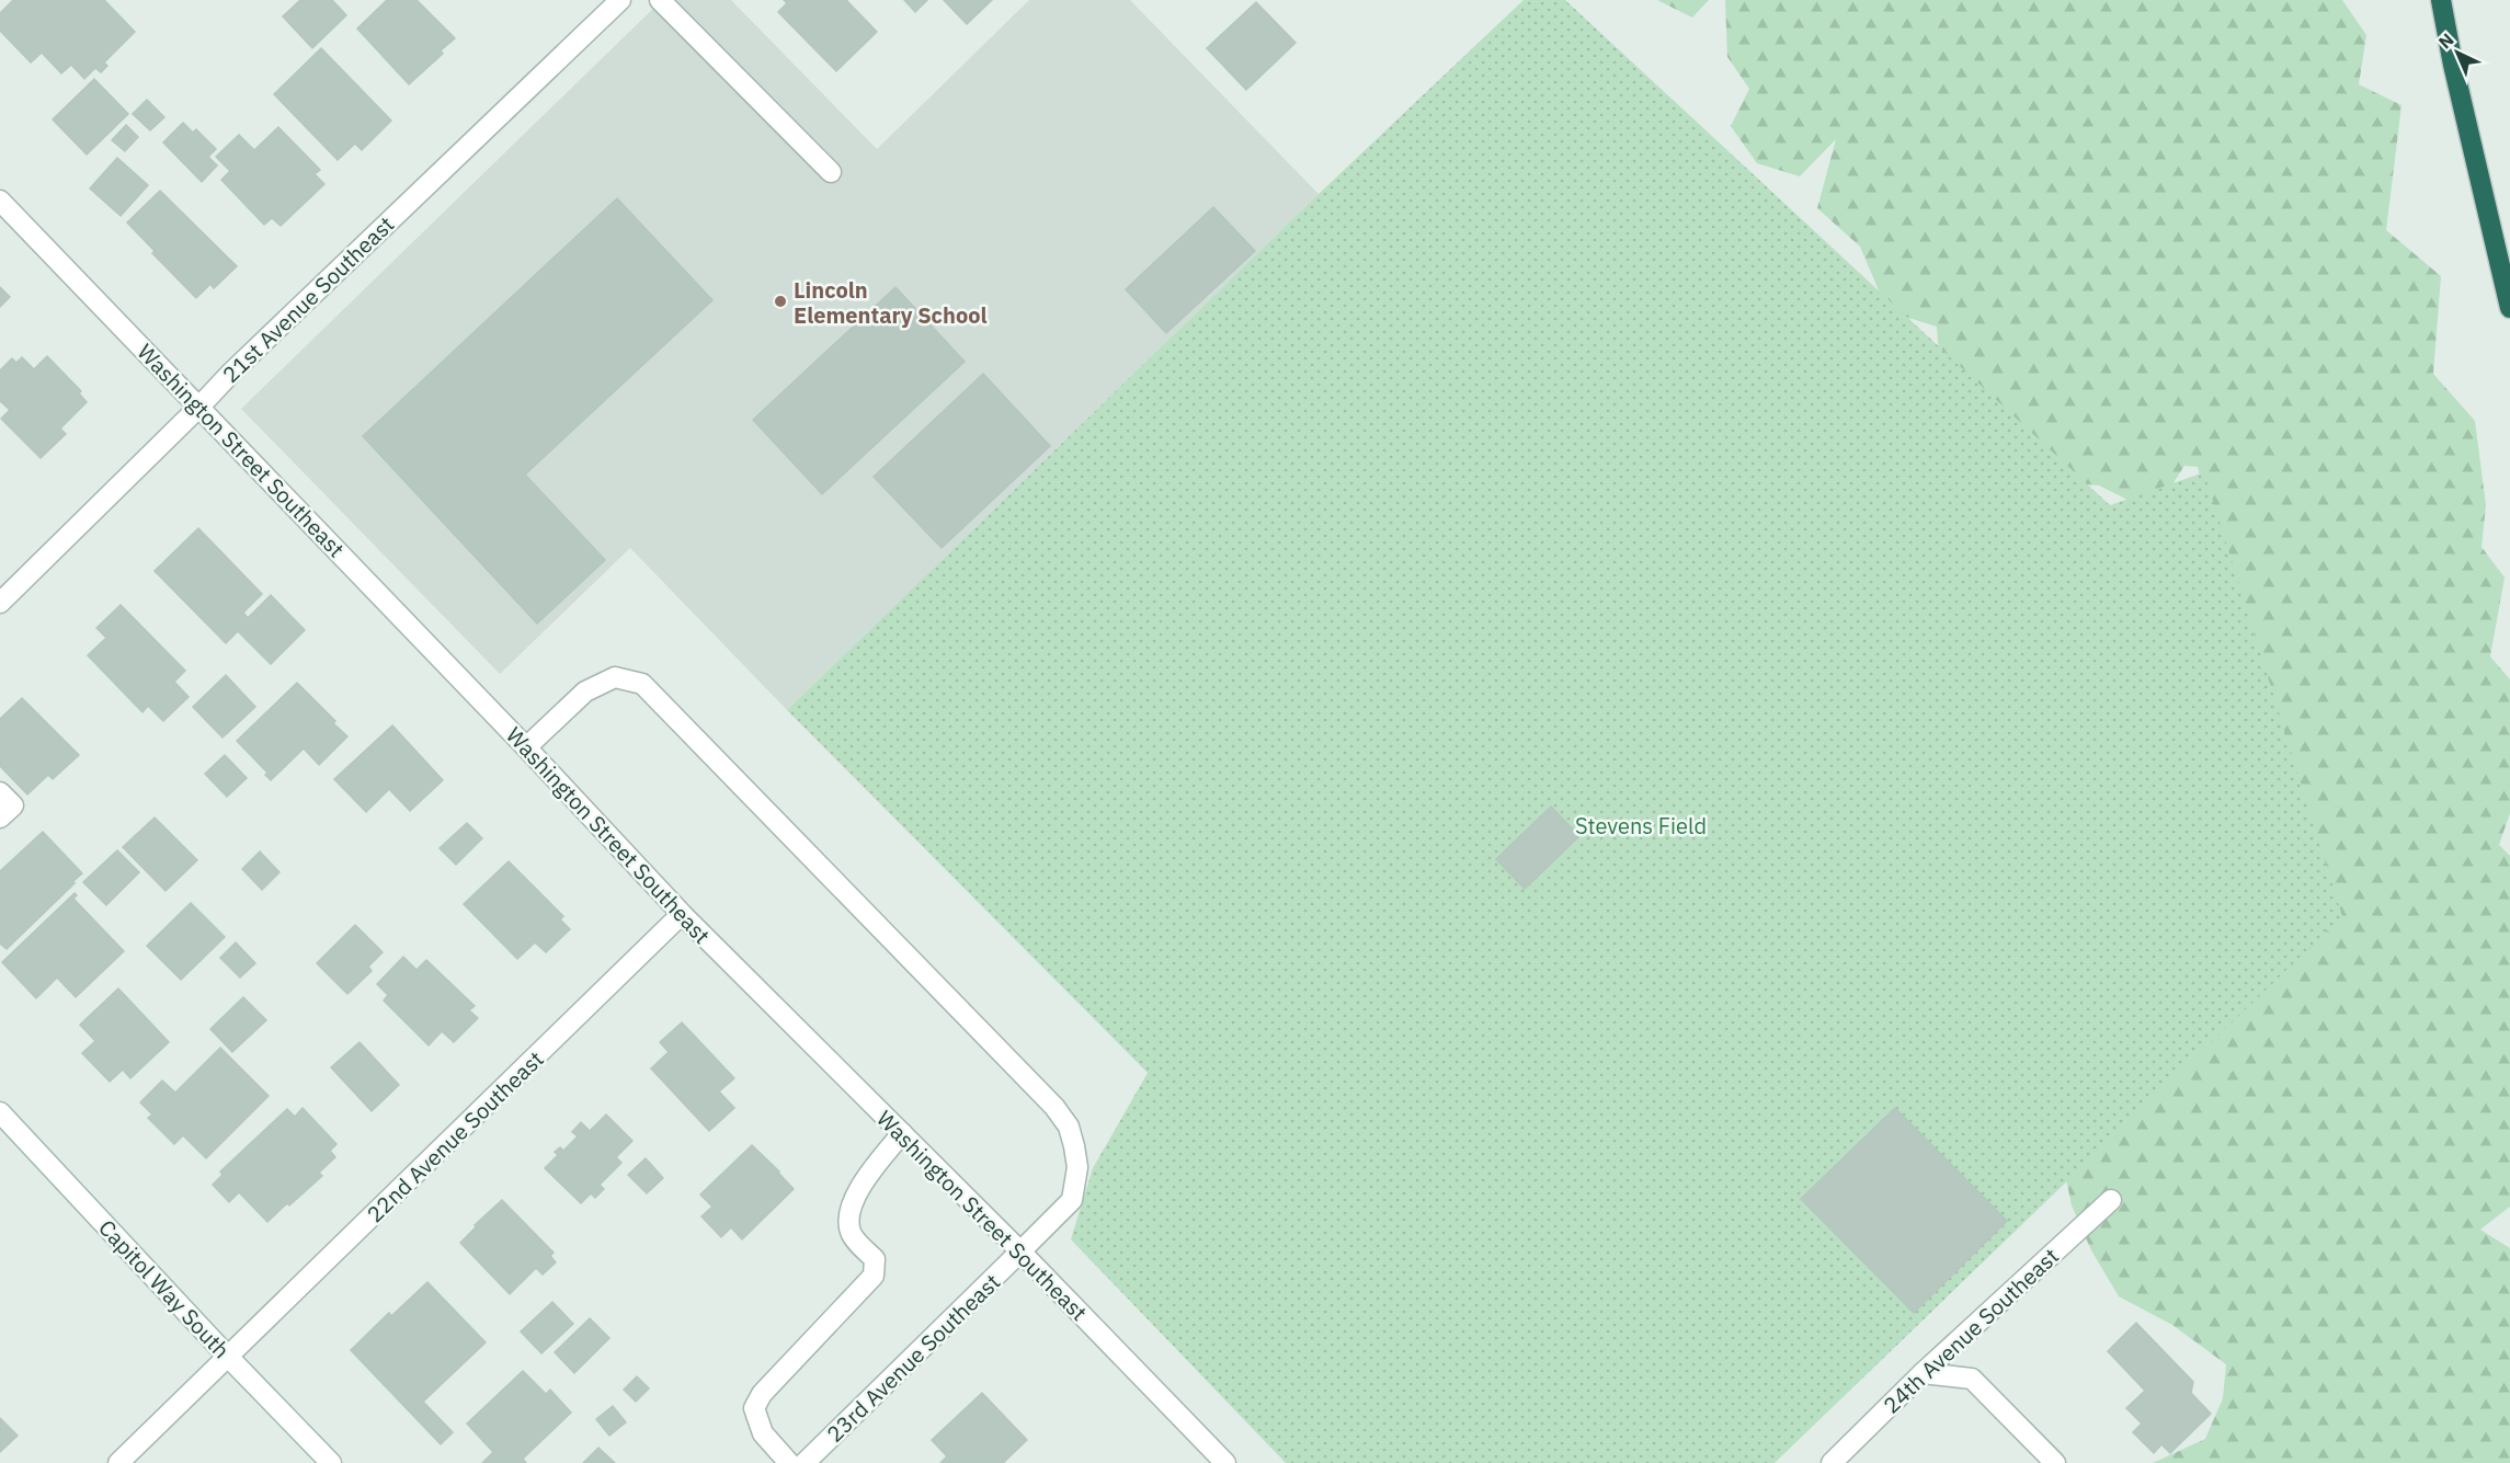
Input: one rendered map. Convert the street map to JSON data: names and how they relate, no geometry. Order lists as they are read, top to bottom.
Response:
{
  "streets": {
    "street": [
      "21st Avenue Southeast",
      "Washington Street Southeast",
      "22nd Avenue Southeast",
      "Capitol Way South",
      "24th Avenue Southeast",
      "23rd Avenue Southeast"
    ]
  },
  "crossings": [
    ["21st Avenue Southeast", "Washington Street Southeast"],
    ["Washington Street Southeast", "22nd Avenue Southeast"],
    ["Washington Street Southeast", "23rd Avenue Southeast"],
    ["22nd Avenue Southeast", "Capitol Way South"]
  ],
  "parks": ["Stevens Field"],
  "places": ["Lincoln Elementary School"],
  "north": "top left"
}
